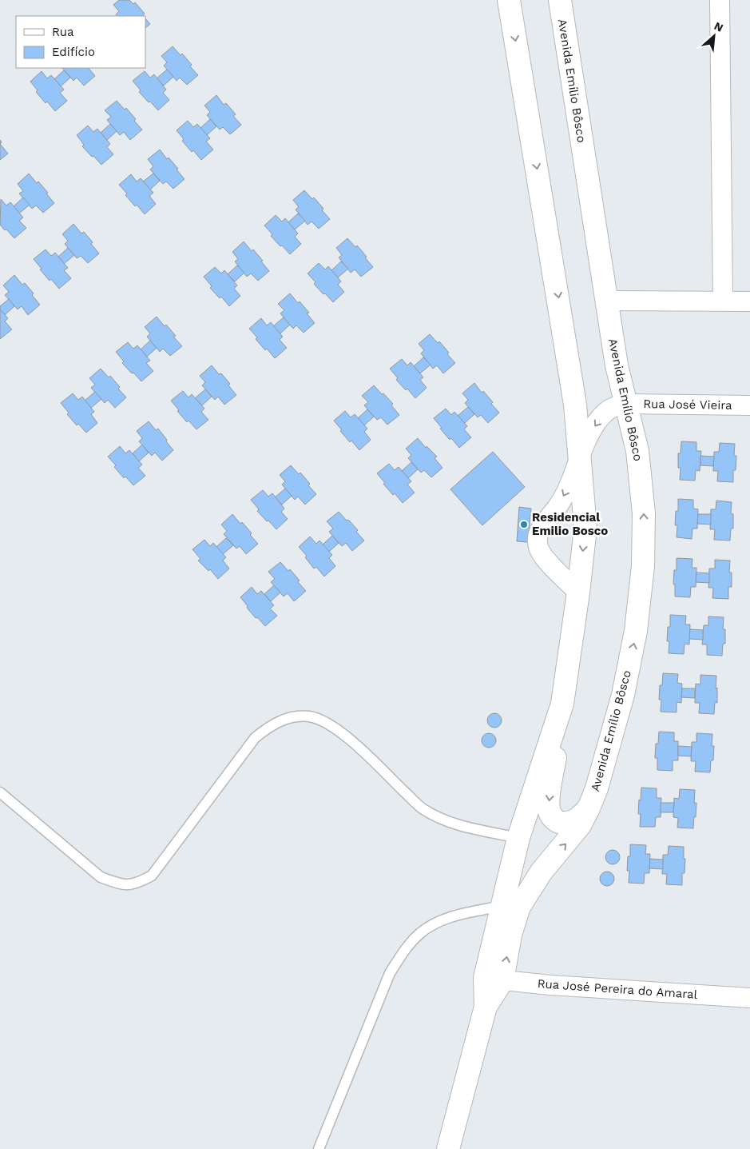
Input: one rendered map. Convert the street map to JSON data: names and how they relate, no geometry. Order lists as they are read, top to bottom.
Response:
{
  "streets": {
    "main road": ["Avenida Emílio Bôsco"],
    "street": ["Rua José Vieira", "Rua José Pereira do Amaral"]
  },
  "crossings": [
    ["Avenida Emílio Bôsco", "Rua José Vieira"],
    ["Avenida Emílio Bôsco", "Rua José Pereira do Amaral"]
  ],
  "places": ["Residencial Emilio Bosco"],
  "legend": ["Rua", "Edifício"],
  "north": "top right"
}
